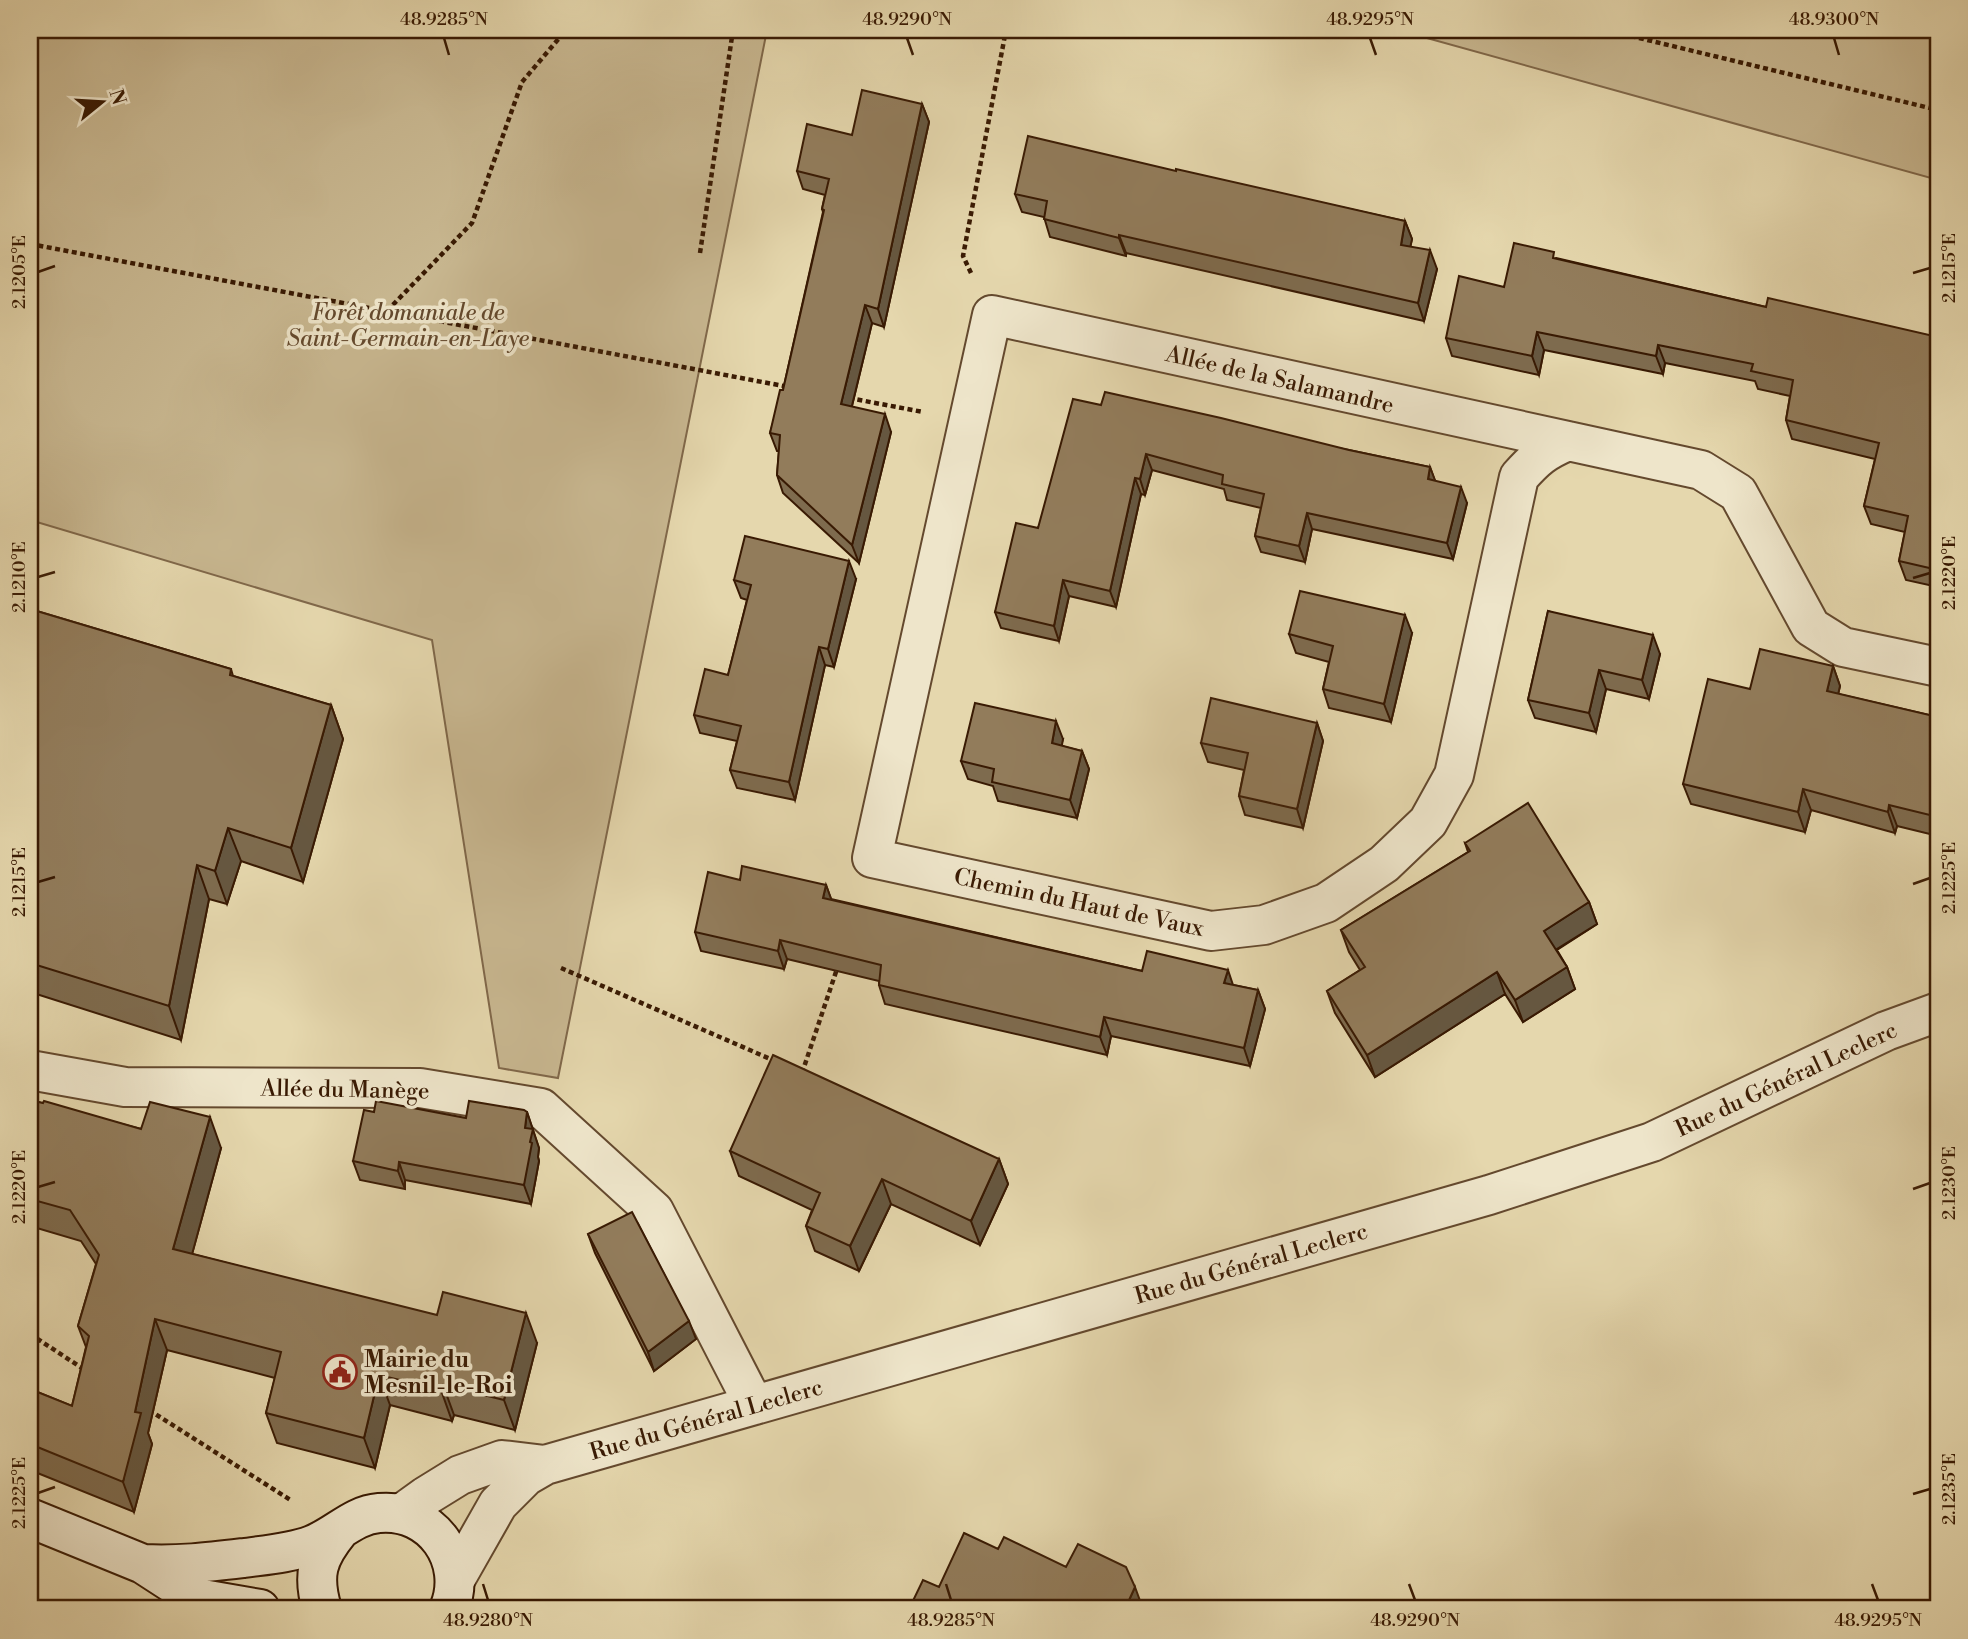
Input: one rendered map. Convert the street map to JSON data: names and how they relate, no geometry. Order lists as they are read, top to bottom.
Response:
{
  "streets": {
    "street": [
      "Allée de la Salamandre",
      "Chemin du Haut de Vaux",
      "Rue du Général Leclerc",
      "Allée du Manège"
    ]
  },
  "crossings": [
    ["Allée de la Salamandre", "Chemin du Haut de Vaux"],
    ["Rue du Général Leclerc", "Allée du Manège"]
  ],
  "parks": ["Forêt domaniale de Saint-Germain-en-Laye"],
  "places": {
    "public building": ["Mairie du Mesnil-le-Roi"]
  },
  "north": "right",
  "coordinates": [
    "48.9285°N",
    "48.9290°N",
    "48.9295°N",
    "48.9300°N",
    "2.1215°E",
    "2.1205°E",
    "2.1220°E",
    "2.1210°E",
    "2.1225°E",
    "2.1230°E",
    "2.1235°E",
    "48.9280°N"
  ]
}
